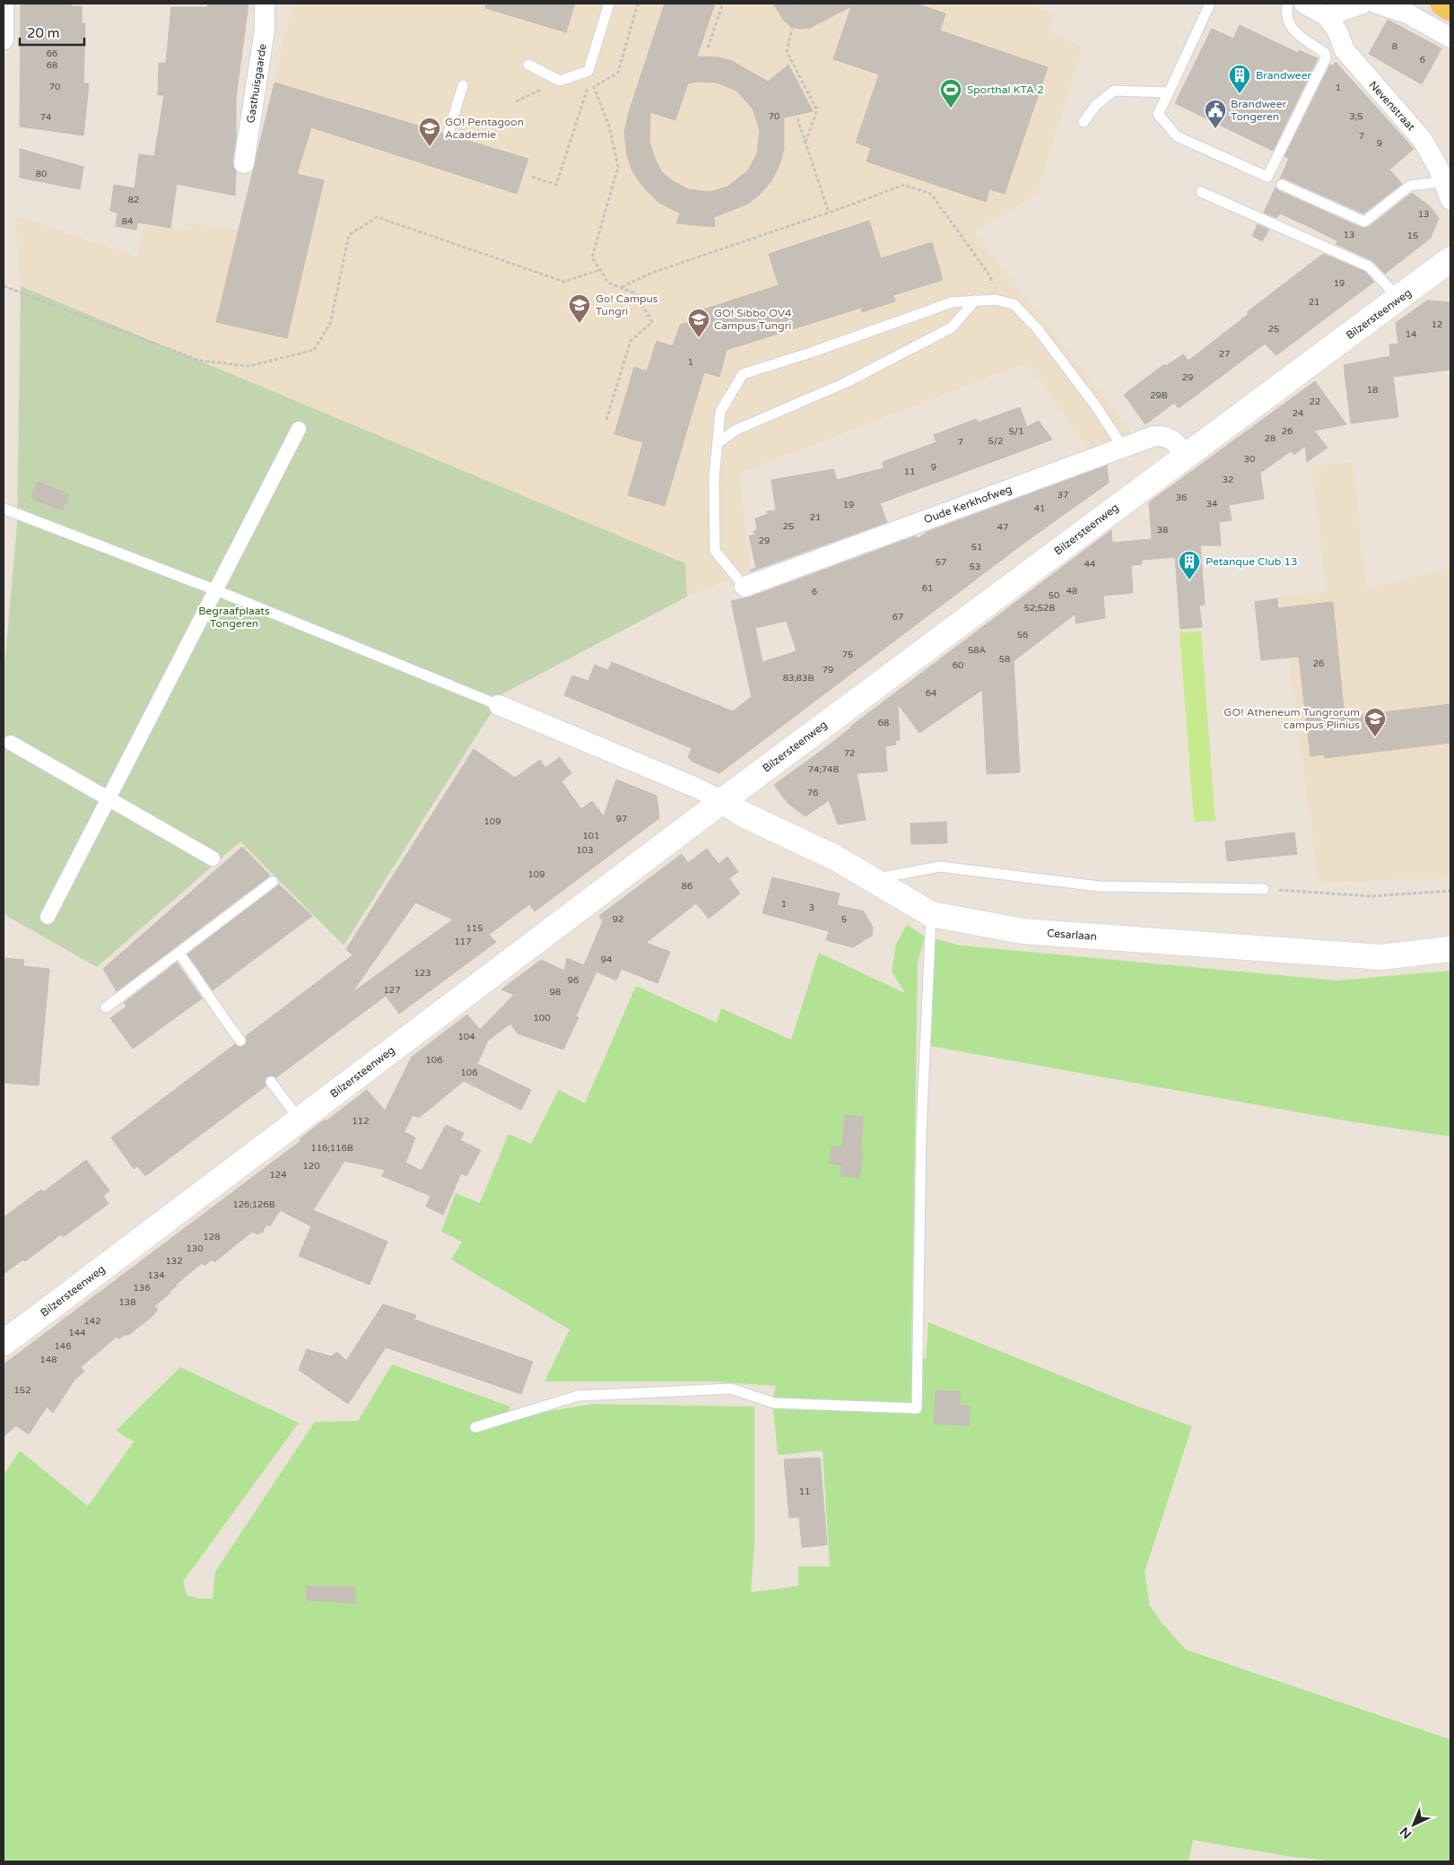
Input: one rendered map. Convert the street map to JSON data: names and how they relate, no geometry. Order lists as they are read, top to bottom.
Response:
{
  "streets": {
    "main road": ["Bilzersteenweg", "Cesarlaan"],
    "street": ["Gasthuisgaarde", "Nevenstraat", "Oude Kerkhofweg"]
  },
  "crossings": [
    ["Bilzersteenweg", "Oude Kerkhofweg"],
    ["Bilzersteenweg", "Cesarlaan"]
  ],
  "parks": ["Begraafplaats Tongeren"],
  "places": {
    "building": ["Brandweer", "Petanque Club 13"],
    "sports": ["Sporthal KTA 2"],
    "public building": ["Brandweer Tongeren"],
    "school or university": [
      "GO! Pentagoon Academie",
      "Go! Campus Tungri",
      "GO! Sibbo OV4 Campus Tungri",
      "GO! Atheneum Tungrorum campus Plinius"
    ]
  },
  "house_numbers": [
    "8",
    "66",
    "6",
    "68",
    "70",
    "1",
    "70",
    "3;5",
    "74",
    "7",
    "9",
    "80",
    "82",
    "13",
    "84",
    "13",
    "15",
    "19",
    "21",
    "12",
    "25",
    "14",
    "27",
    "1",
    "29",
    "18",
    "29B",
    "22",
    "24",
    "5/1",
    "26",
    "28",
    "5/2",
    "7",
    "30",
    "9",
    "11",
    "32",
    "37",
    "36",
    "34",
    "19",
    "41",
    "21",
    "25",
    "47",
    "38",
    "29",
    "51",
    "57",
    "44",
    "53",
    "61",
    "48",
    "6",
    "50",
    "52;52B",
    "67",
    "56",
    "58A",
    "75",
    "58",
    "26",
    "60",
    "79",
    "83;83B",
    "64",
    "68",
    "72",
    "74;74B",
    "76",
    "97",
    "109",
    "101",
    "103",
    "109",
    "86",
    "1",
    "3",
    "92",
    "5",
    "115",
    "117",
    "94",
    "123",
    "96",
    "127",
    "98",
    "100",
    "104",
    "106",
    "106",
    "112",
    "116;116B",
    "120",
    "124",
    "126;126B",
    "128",
    "130",
    "132",
    "134",
    "136",
    "138",
    "142",
    "144",
    "146",
    "148",
    "152",
    "11"
  ],
  "scale_bar": "20 m",
  "north": "bottom left"
}
